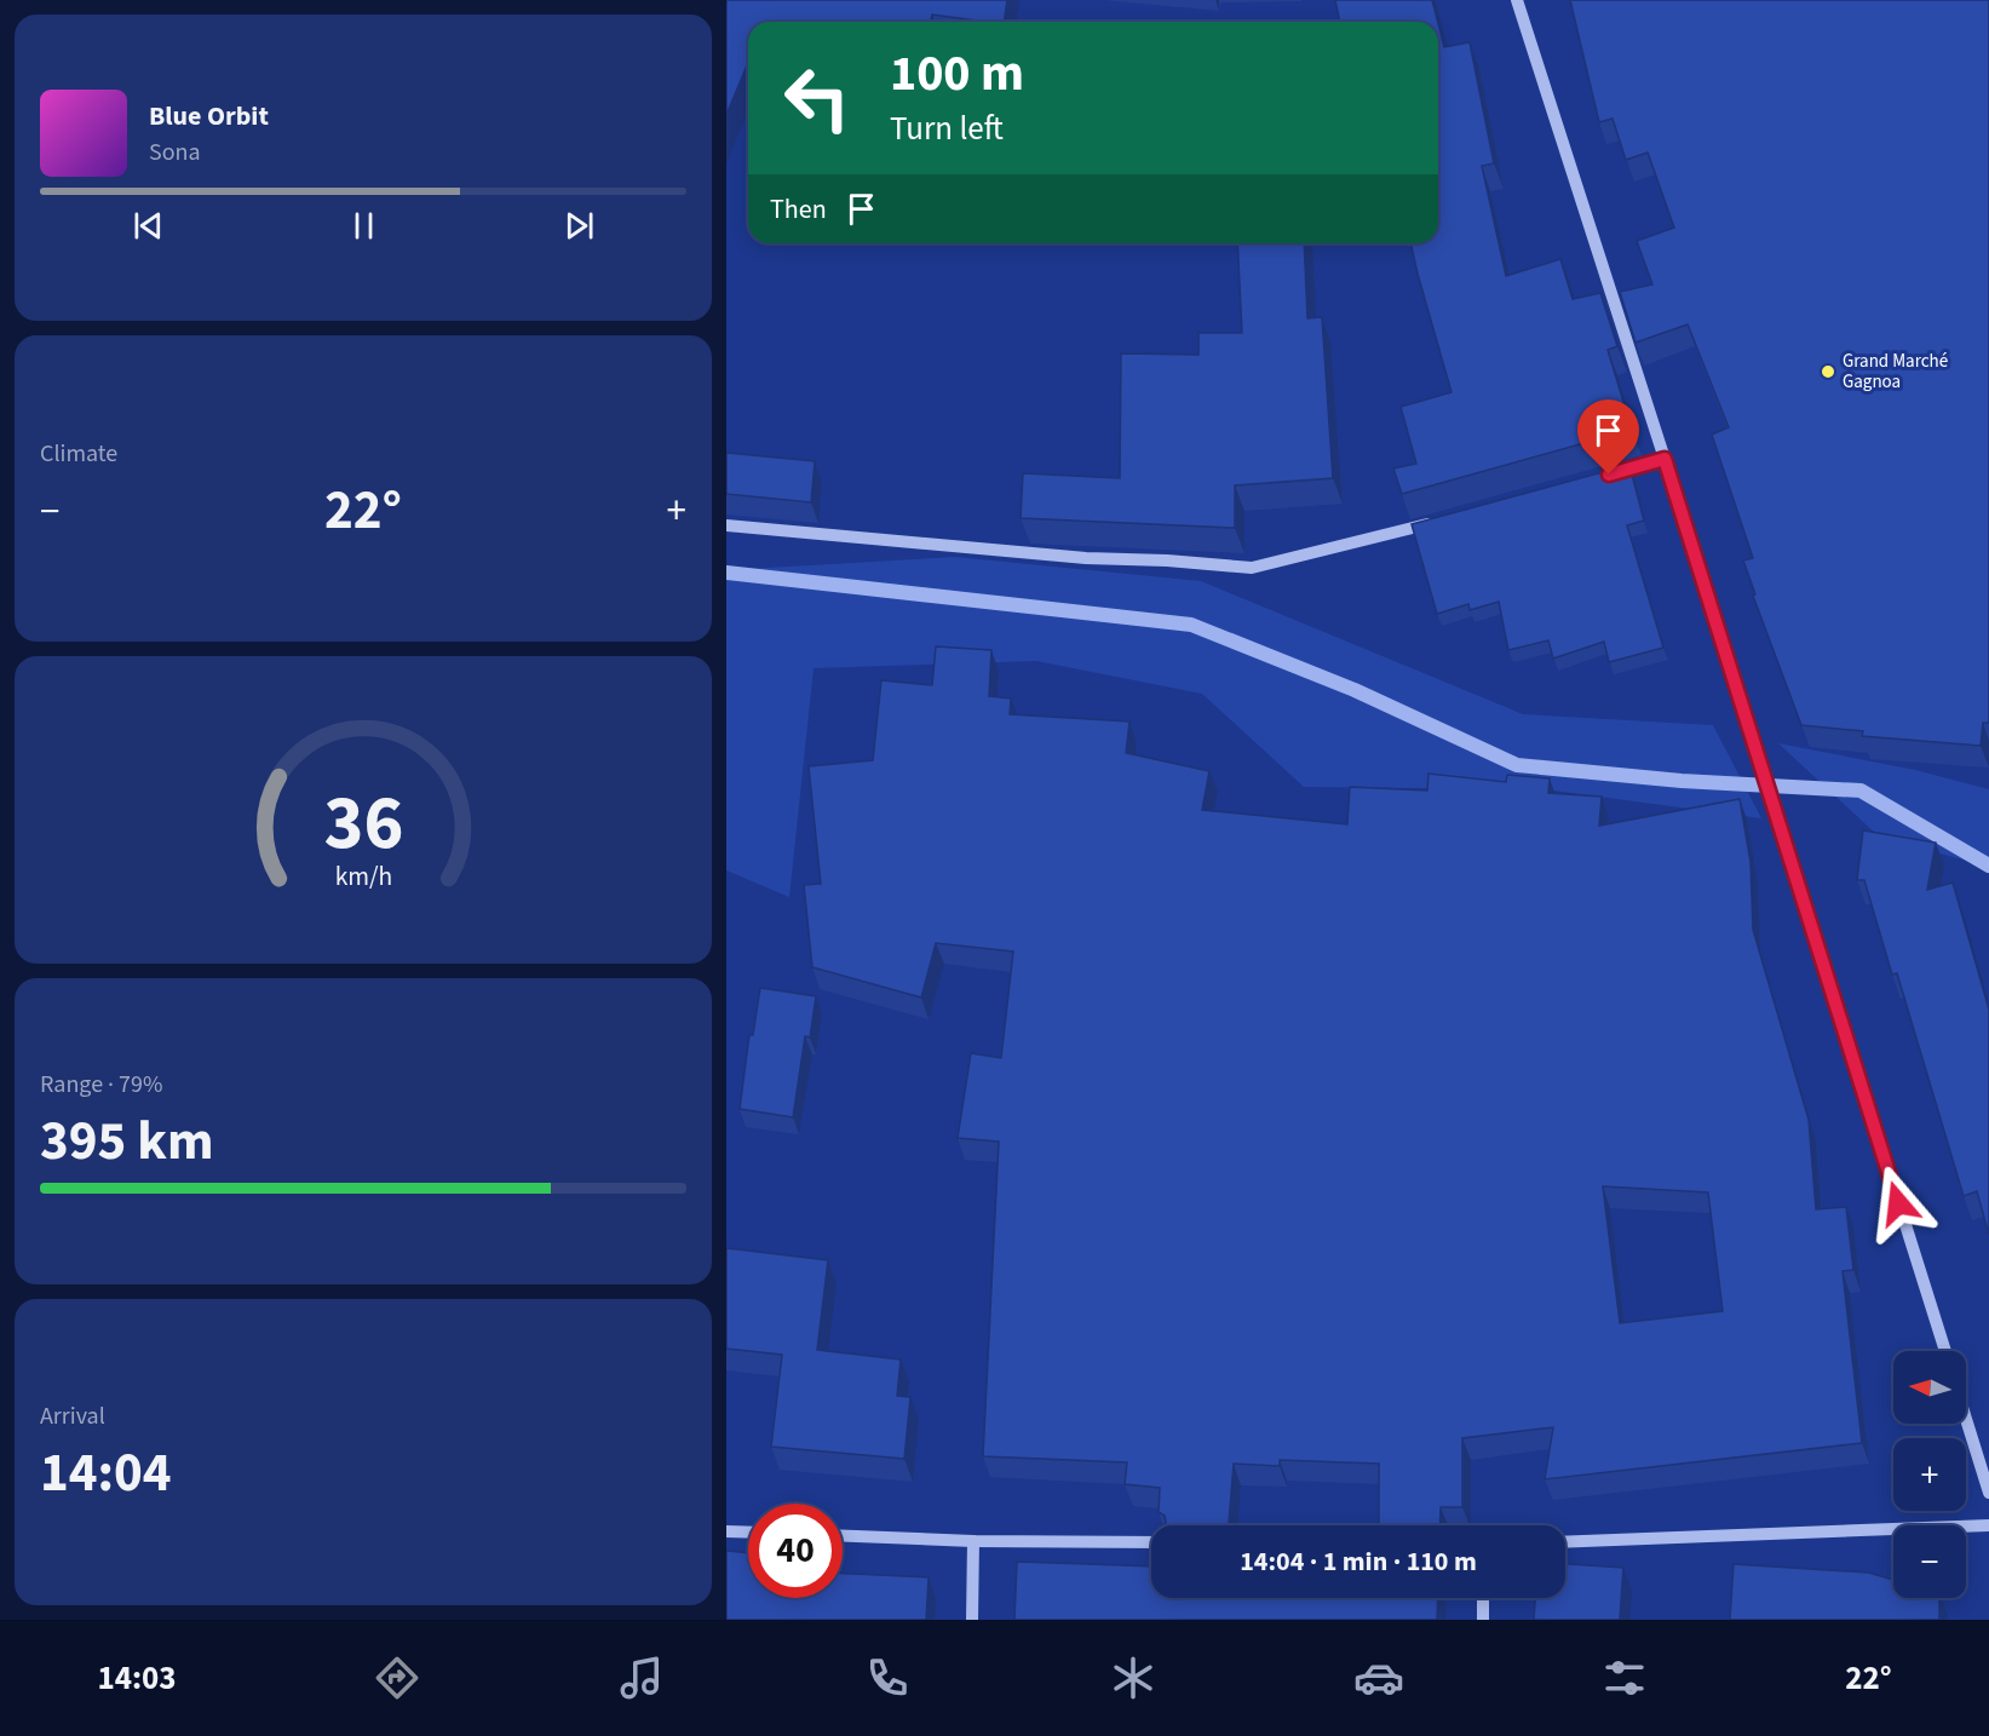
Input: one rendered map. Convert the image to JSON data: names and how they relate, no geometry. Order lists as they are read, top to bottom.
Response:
{
  "places": ["Grand Marché Gagnoa"],
  "north": "left",
  "page": {
    "turn": ["100 m", "Turn left"],
    "song": ["Blue Orbit", "Sona"],
    "then": "Then",
    "tile": [
      "Climate",
      ["Range · 79%", "395 km"],
      ["Arrival", "14:04"]
    ],
    "heat": ["−", "22°", "+"],
    "map_buttons": ["+", "−"],
    "limit": "40",
    "trip": "14:04 · 1 min · 110 m",
    "tabs": ["14:03", "22°"],
    "gauge": ["36", "km/h"]
  }
}
